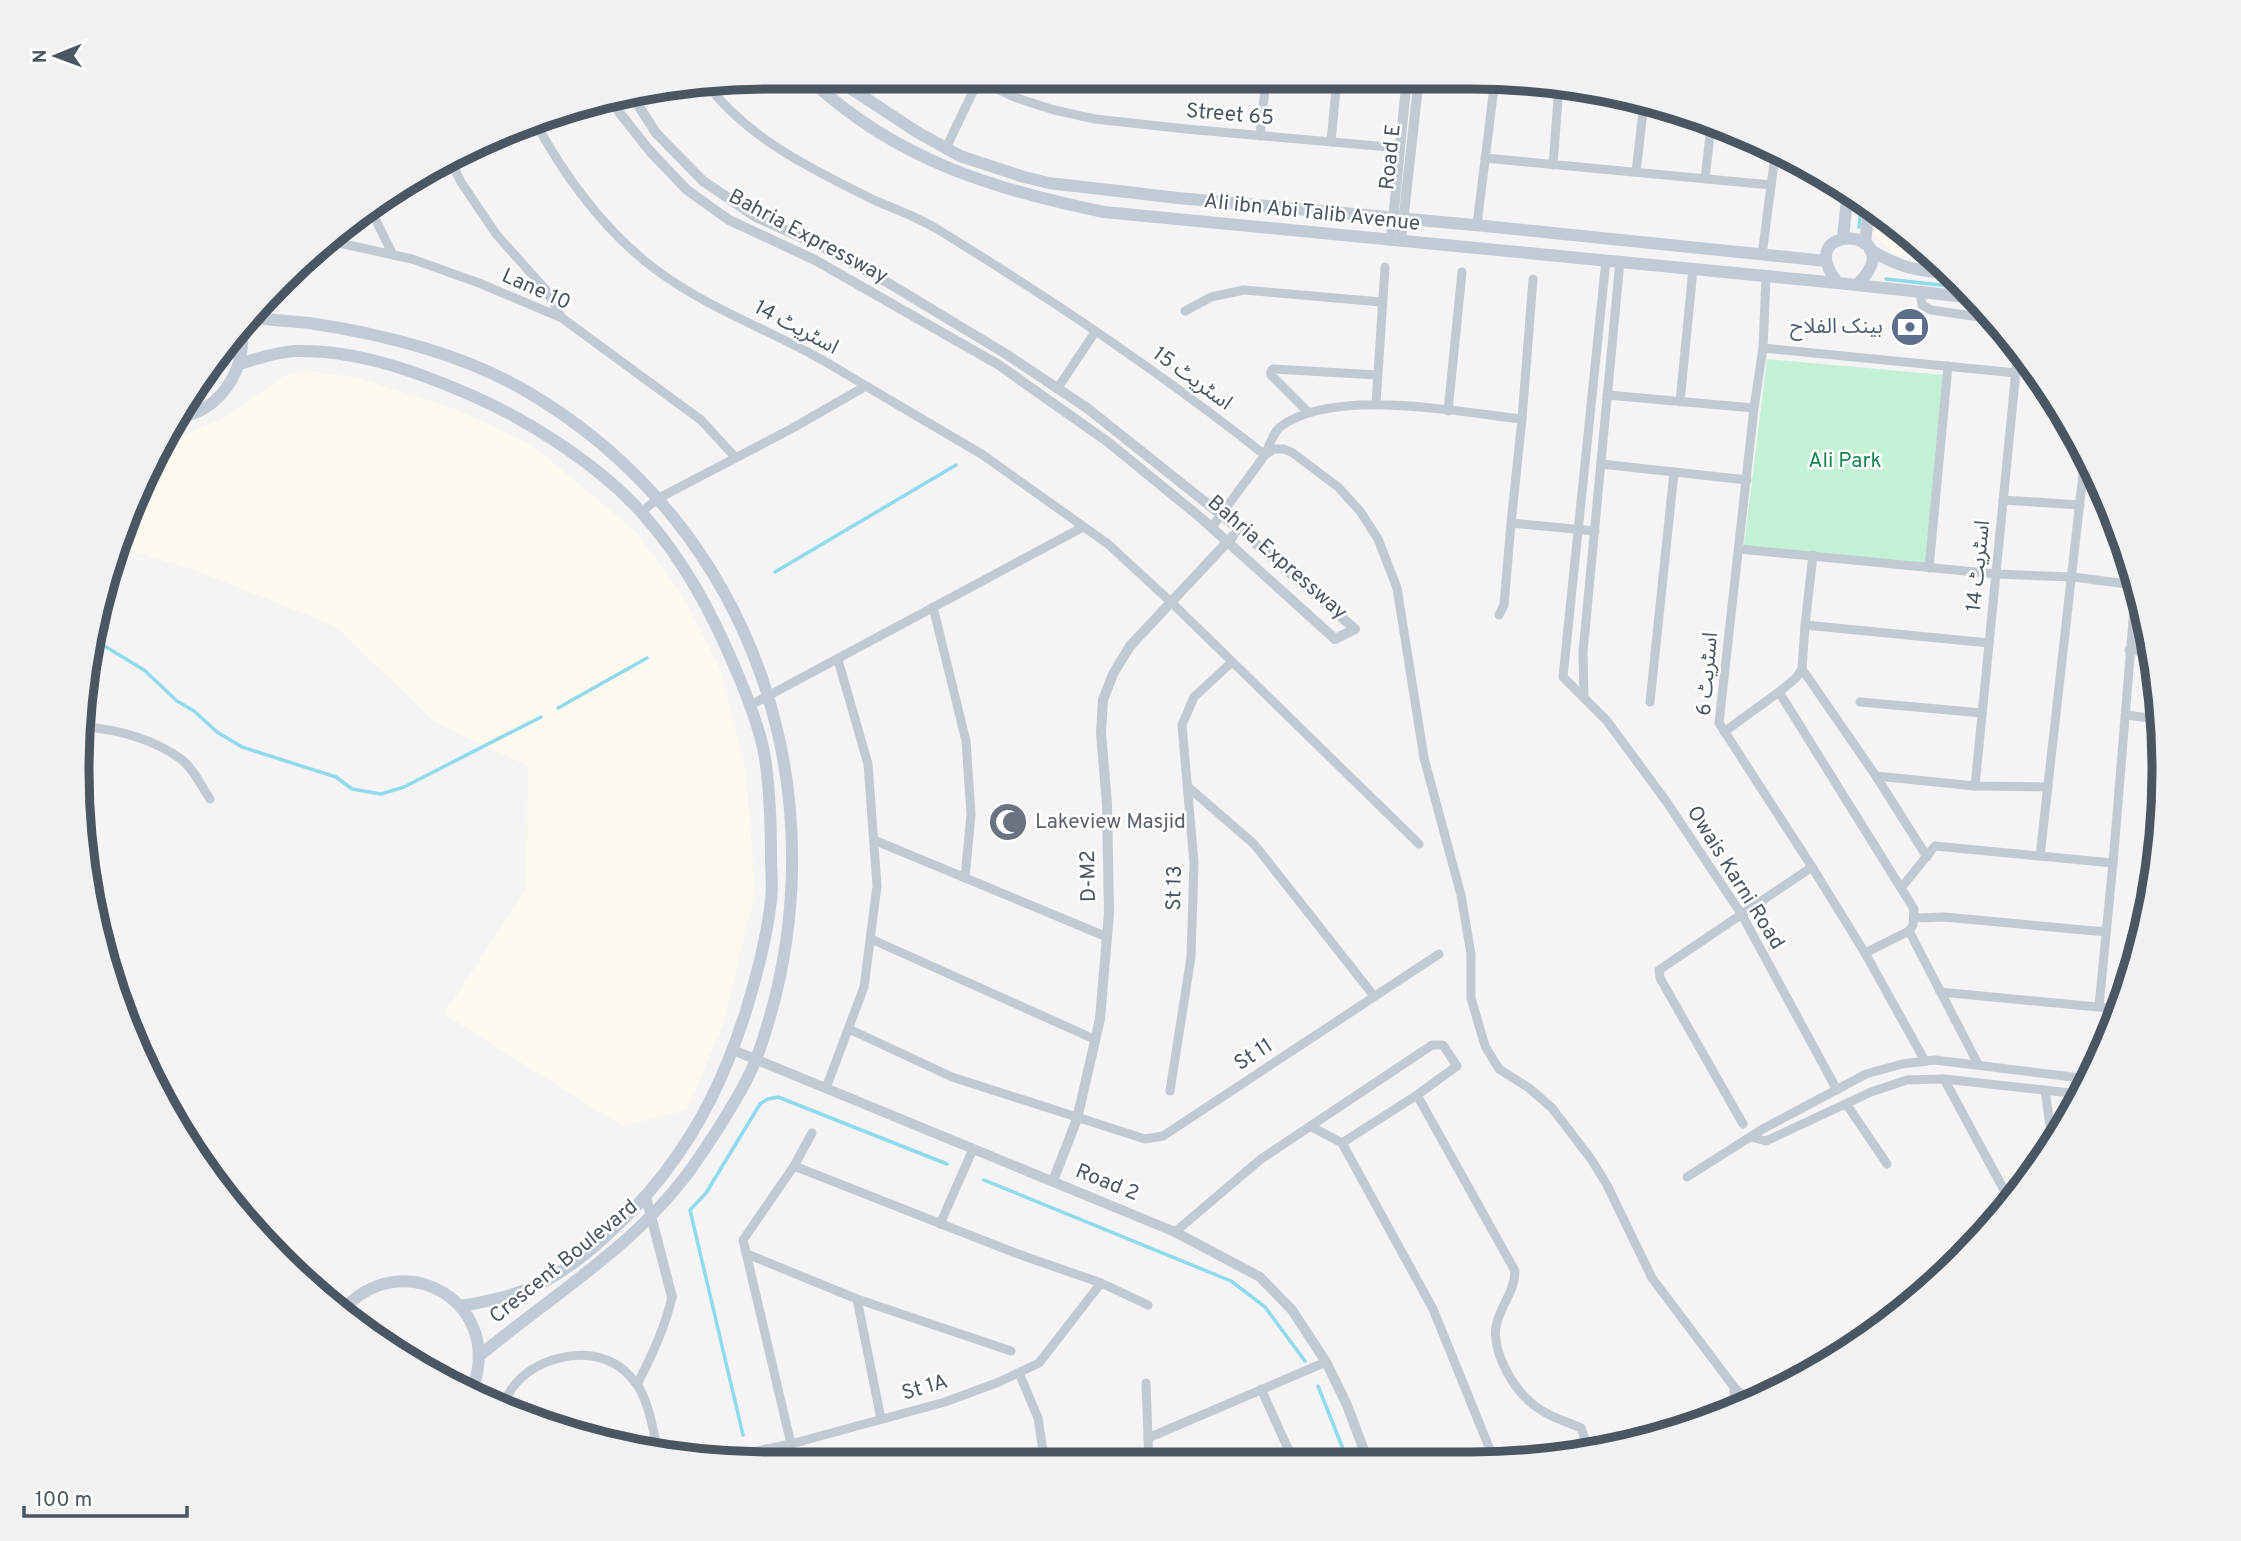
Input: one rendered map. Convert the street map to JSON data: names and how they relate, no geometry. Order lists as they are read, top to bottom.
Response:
{
  "streets": {
    "main road": ["Ali ibn Abi Talib Avenue", "Crescent Boulevard"],
    "street": [
      "Street 65",
      "Road E",
      "Bahria Expressway",
      "Lane 10",
      "اسٹریٹ 14",
      "اسٹریٹ 15",
      "اسٹریٹ 6",
      "D-M2",
      "Owais Karni Road",
      "St 13",
      "St 11",
      "Road 2",
      "St 1A"
    ]
  },
  "crossings": [
    ["Street 65", "Road E"],
    ["Road E", "Ali ibn Abi Talib Avenue"],
    ["Ali ibn Abi Talib Avenue", "اسٹریٹ 6"],
    ["Ali ibn Abi Talib Avenue", "Owais Karni Road"],
    ["Bahria Expressway", "D-M2"],
    ["اسٹریٹ 14", "D-M2"],
    ["اسٹریٹ 14", "St 13"],
    ["D-M2", "St 11"],
    ["D-M2", "Road 2"],
    ["Road 2", "Crescent Boulevard"]
  ],
  "parks": ["Ali Park"],
  "places": {
    "bank": ["بینک الفلاح"],
    "mosque": ["Lakeview Masjid"]
  },
  "scale_bar": "100 m",
  "north": "left"
}
